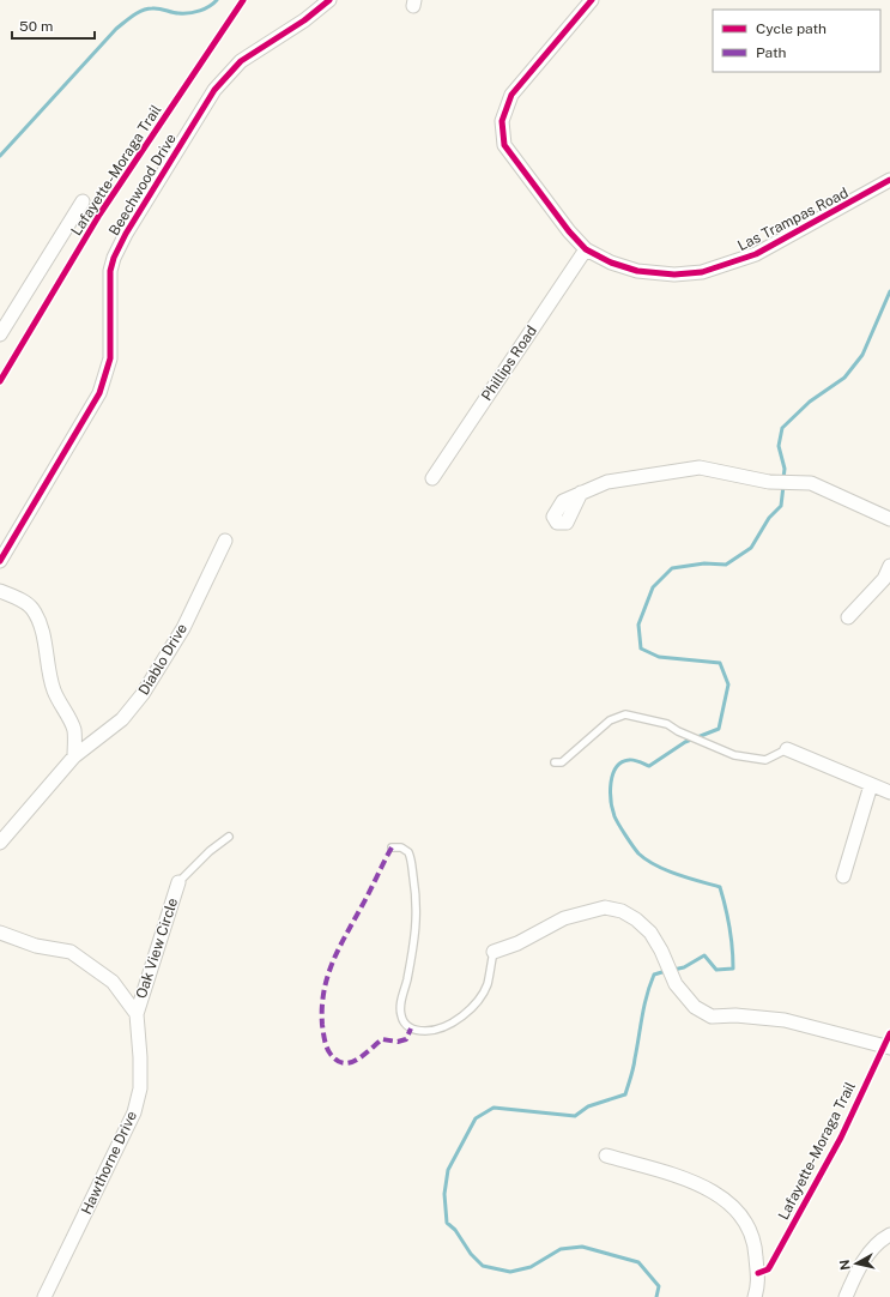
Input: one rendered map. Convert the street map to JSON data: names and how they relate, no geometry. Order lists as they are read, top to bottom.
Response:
{
  "streets": {
    "street": [
      "Beechwood Drive",
      "Las Trampas Road",
      "Phillips Road",
      "Diablo Drive",
      "Oak View Circle",
      "Hawthorne Drive"
    ],
    "cycle path": ["Lafayette-Moraga Trail"]
  },
  "crossings": [
    ["Las Trampas Road", "Phillips Road"],
    ["Oak View Circle", "Hawthorne Drive"]
  ],
  "legend": ["Cycle path", "Path"],
  "scale_bar": "50 m",
  "north": "left"
}
